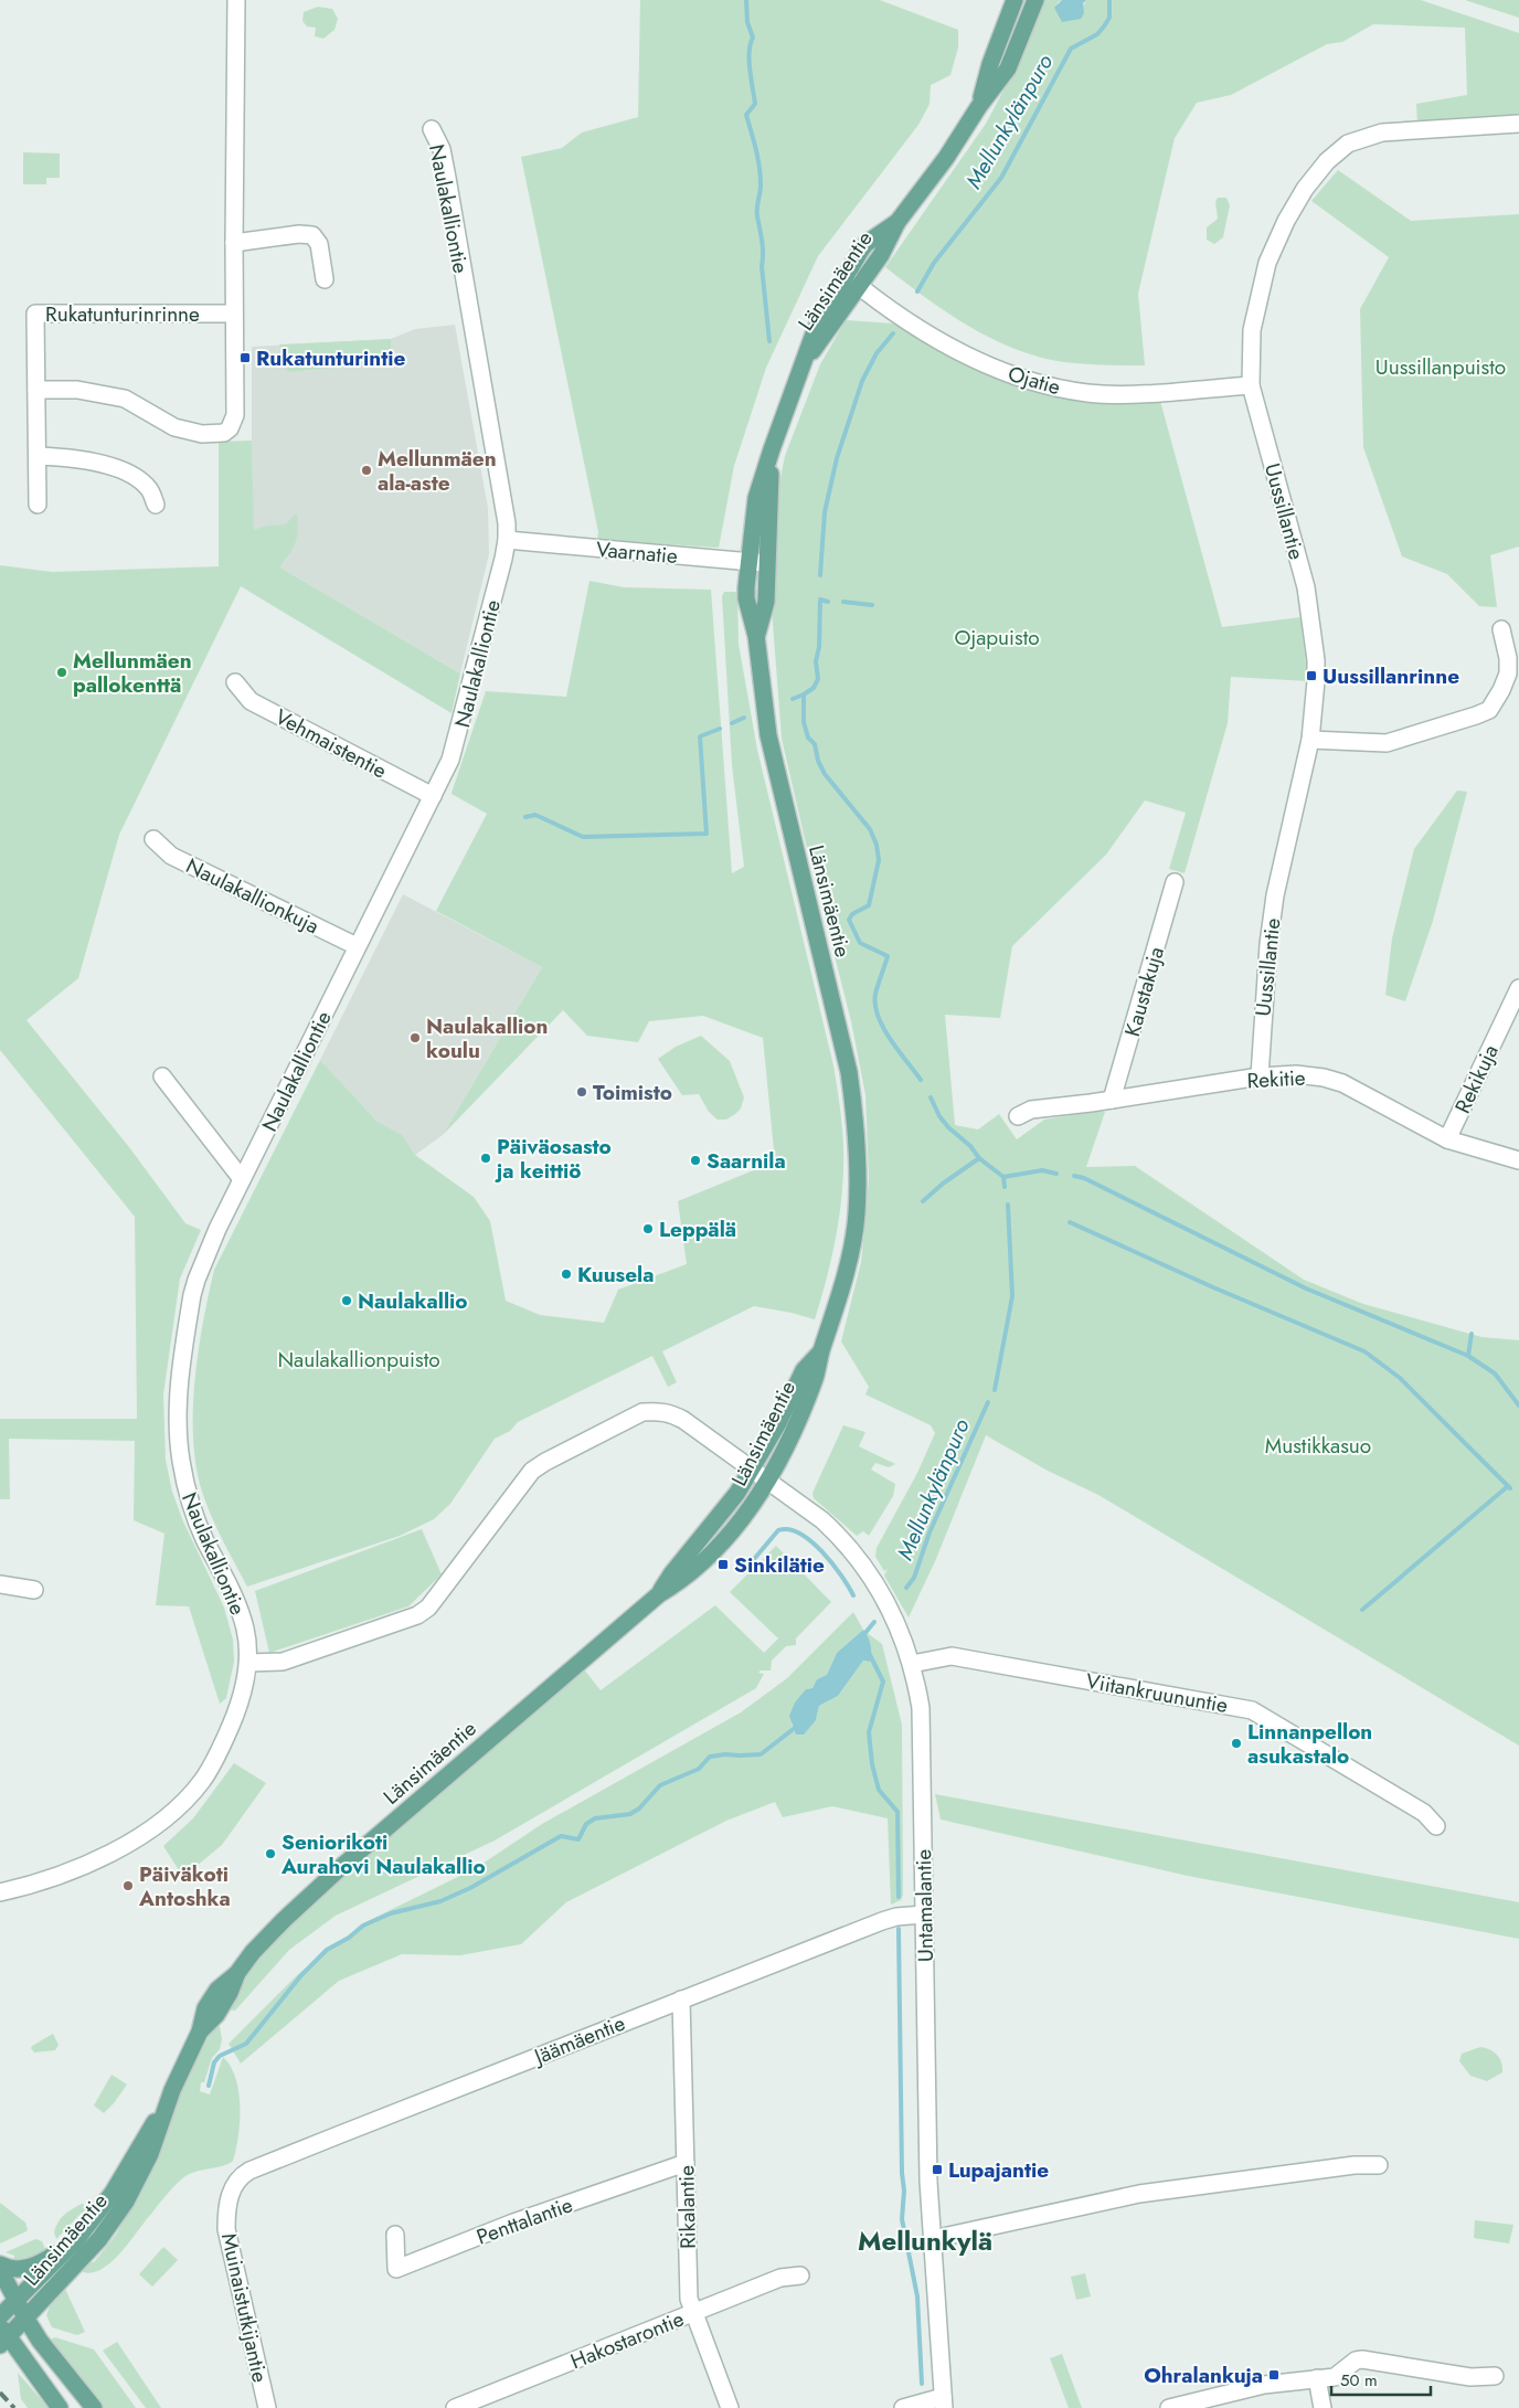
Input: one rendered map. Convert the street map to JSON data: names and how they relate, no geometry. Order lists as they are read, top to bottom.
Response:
{
  "streets": {
    "main road": ["Länsimäentie"],
    "street": [
      "Naulakalliontie",
      "Rukatunturinrinne",
      "Ojatie",
      "Uussillantie",
      "Vaarnatie",
      "Vehmaistentie",
      "Naulakallionkuja",
      "Kaustakuja",
      "Rekitie",
      "Rekikuja",
      "Viitankruununtie",
      "Untamalantie",
      "Jäämäentie",
      "Rikalantie",
      "Penttalantie",
      "Muinaistutkijantie",
      "Hakostarontie"
    ]
  },
  "crossings": [
    ["Naulakalliontie", "Vaarnatie"],
    ["Naulakalliontie", "Vehmaistentie"],
    ["Naulakalliontie", "Naulakallionkuja"],
    ["Länsimäentie", "Ojatie"],
    ["Länsimäentie", "Vaarnatie"],
    ["Länsimäentie", "Untamalantie"],
    ["Ojatie", "Uussillantie"],
    ["Uussillantie", "Rekitie"],
    ["Kaustakuja", "Rekitie"],
    ["Rekitie", "Rekikuja"],
    ["Viitankruununtie", "Untamalantie"],
    ["Untamalantie", "Jäämäentie"],
    ["Jäämäentie", "Rikalantie"],
    ["Jäämäentie", "Muinaistutkijantie"],
    ["Rikalantie", "Penttalantie"],
    ["Rikalantie", "Hakostarontie"]
  ],
  "districts": ["Mellunkylä"],
  "water": ["Mellunkylänpuro"],
  "parks": [
    "Uussillanpuisto",
    "Ojapuisto",
    "Naulakallionpuisto",
    "Mustikkasuo"
  ],
  "places": {
    "transit": [
      "Rukatunturintie",
      "Uussillanrinne",
      "Sinkilätie",
      "Lupajantie",
      "Ohralankuja"
    ],
    "other": [
      "Mellunmäen ala-aste",
      "Mellunmäen pallokenttä",
      "Naulakallion koulu",
      "Toimisto",
      "Päiväosasto ja keittiö",
      "Saarnila",
      "Leppälä",
      "Kuusela",
      "Naulakallio",
      "Linnanpellon asukastalo",
      "Seniorikoti Aurahovi Naulakallio",
      "Päiväkoti Antoshka"
    ]
  },
  "scale_bar": "50 m"
}
